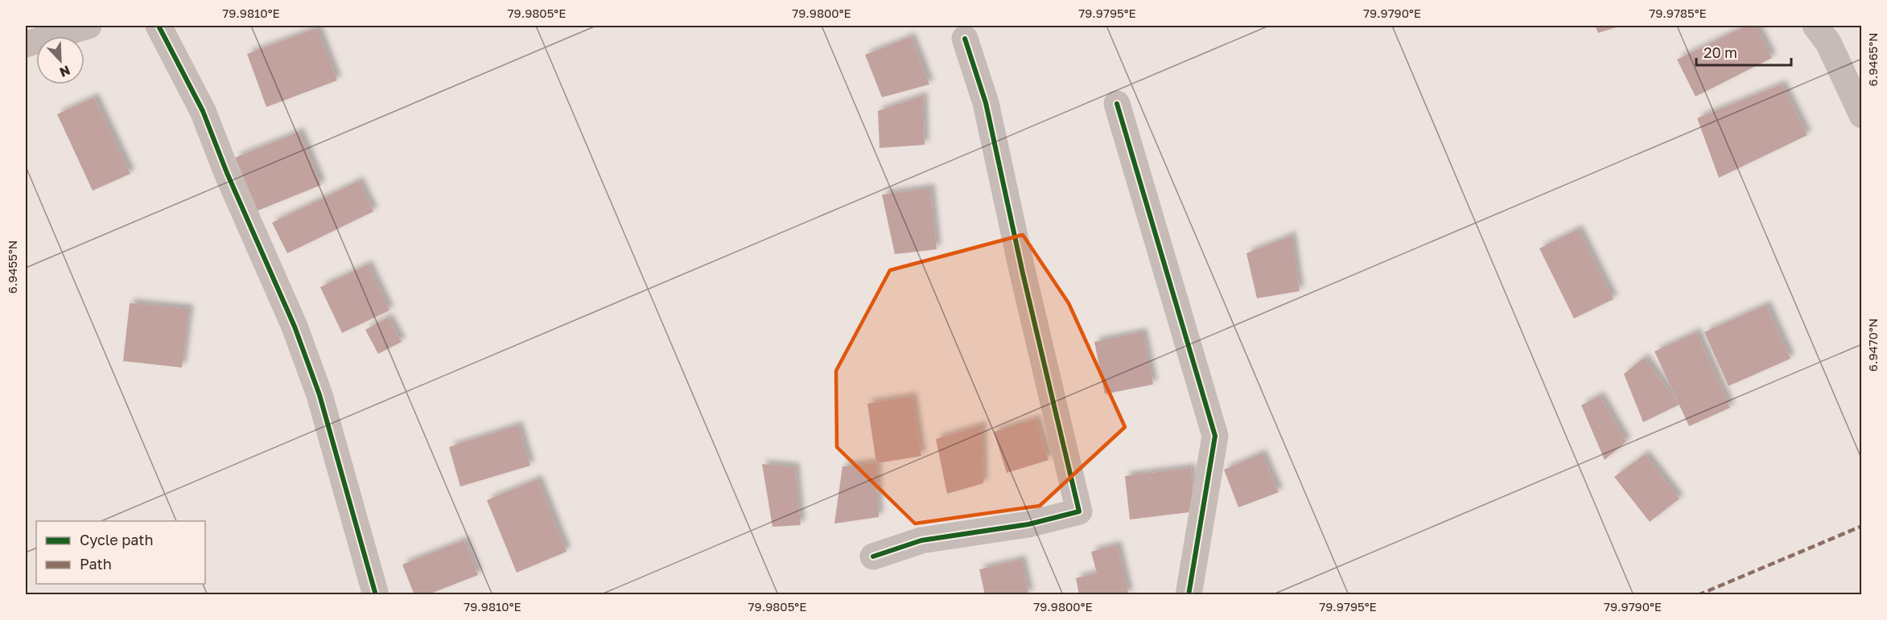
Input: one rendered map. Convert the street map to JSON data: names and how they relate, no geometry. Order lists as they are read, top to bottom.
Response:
{
  "legend": ["Cycle path", "Path"],
  "scale_bar": "20 m",
  "north": "bottom right",
  "coordinates": [
    "79.9810°E",
    "79.9805°E",
    "79.9800°E",
    "79.9795°E",
    "79.9790°E",
    "79.9785°E",
    "6.9465°N",
    "6.9455°N",
    "6.9470°N"
  ]
}
